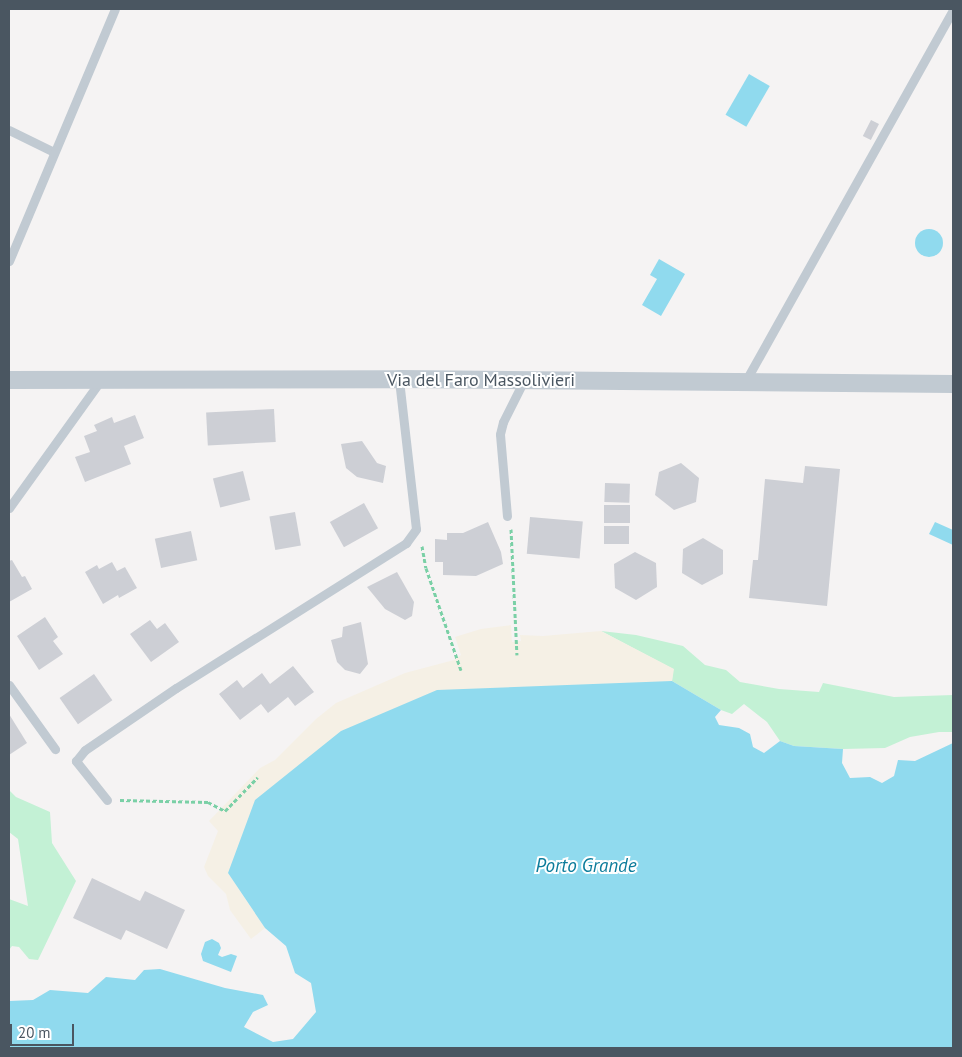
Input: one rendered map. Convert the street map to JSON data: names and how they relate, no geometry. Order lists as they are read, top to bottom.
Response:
{
  "streets": {
    "street": ["Via del Faro Massolivieri"]
  },
  "water": ["Porto Grande"],
  "scale_bar": "20 m"
}
